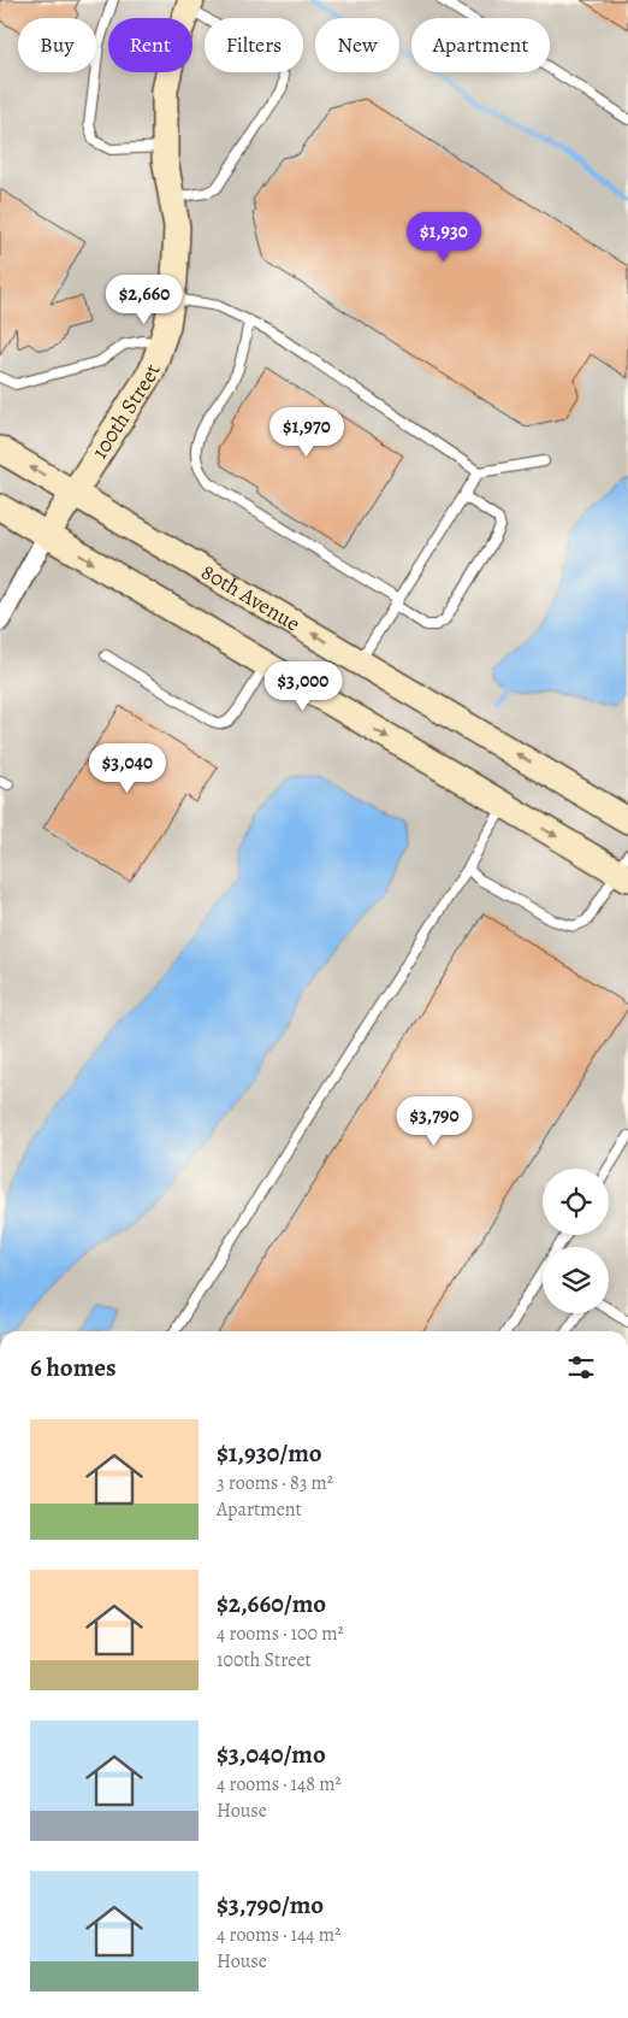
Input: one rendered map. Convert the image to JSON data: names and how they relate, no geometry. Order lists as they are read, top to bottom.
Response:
{
  "streets": {
    "street": ["100th Street", "80th Avenue"]
  },
  "crossings": [
    ["100th Street", "80th Avenue"]
  ],
  "page": {
    "chip": [
      "Buy",
      "Rent",
      "Filters",
      "New",
      "Apartment"
    ],
    "price": [
      "$1,930",
      "$2,660",
      "$1,970",
      "$3,000",
      "$3,040",
      "$3,790"
    ],
    "heading": "6 homes",
    "list": [
      {
        "name": "$1,930/mo",
        "note": "3 rooms · 83 m² · Apartment"
      },
      {
        "name": "$2,660/mo",
        "note": "4 rooms · 100 m² · 100th Street"
      },
      {
        "name": "$3,040/mo",
        "note": "4 rooms · 148 m² · House"
      },
      {
        "name": "$3,790/mo",
        "note": "4 rooms · 144 m² · House"
      }
    ]
  }
}
